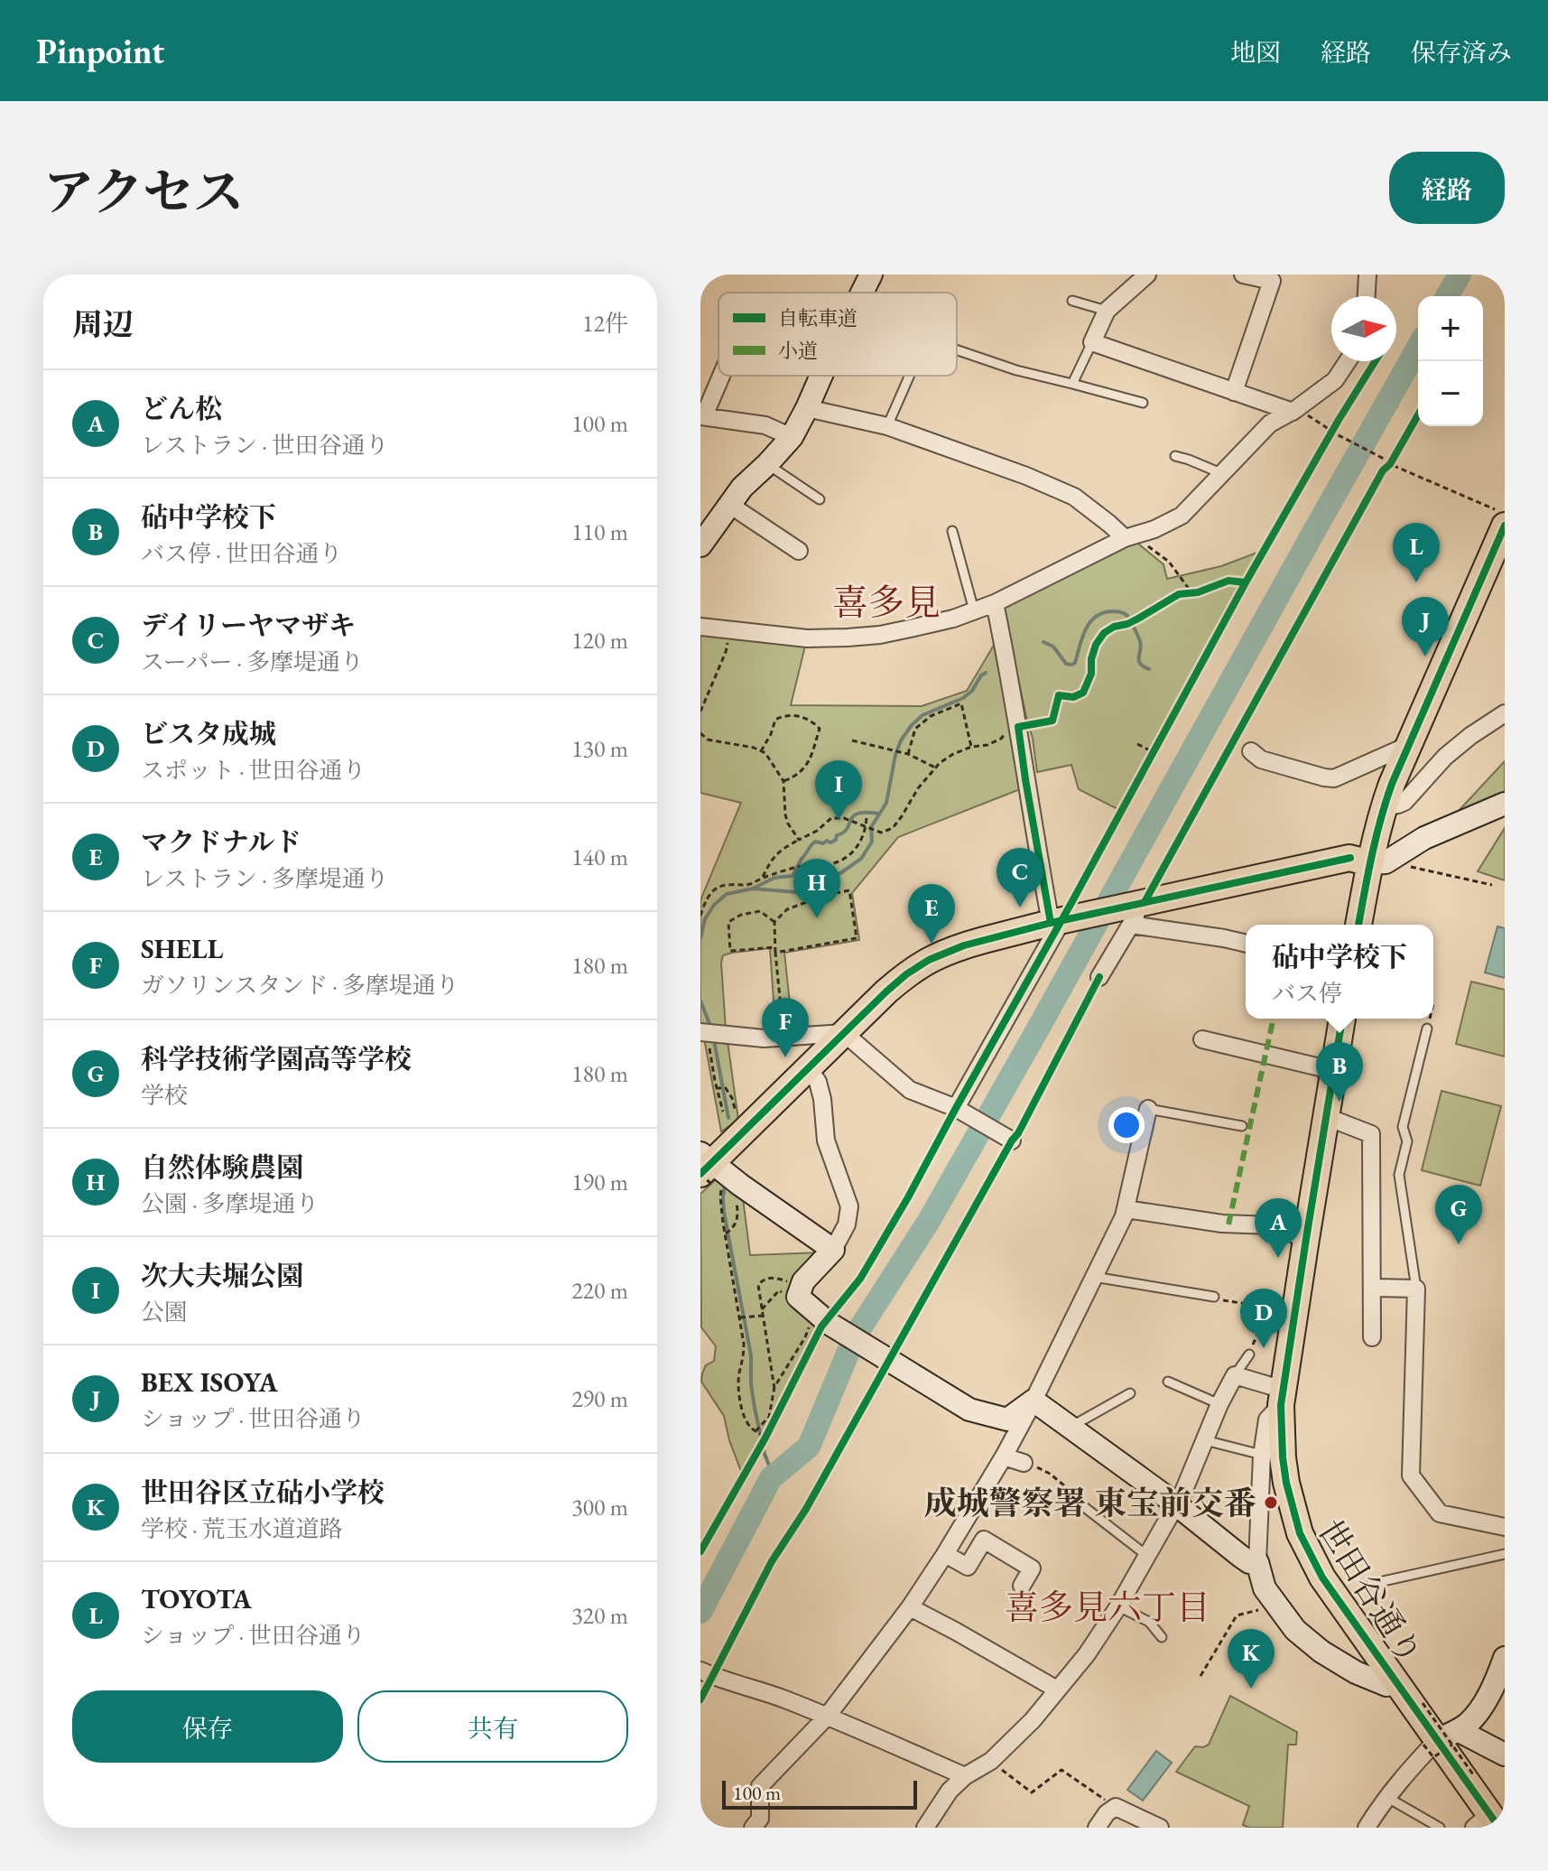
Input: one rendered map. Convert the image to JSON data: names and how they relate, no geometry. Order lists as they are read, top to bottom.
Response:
{
  "streets": {
    "main road": ["世田谷通り"]
  },
  "districts": ["喜多見", "喜多見六丁目"],
  "places": ["成城警察署 東宝前交番"],
  "legend": ["自転車道", "小道"],
  "scale_bar": "100 m",
  "north": "right",
  "page": {
    "header": "Pinpoint",
    "nav": ["地図", "経路", "保存済み"],
    "title": "アクセス",
    "buttons": [
      "経路",
      ["保存", "共有"]
    ],
    "heading": ["周辺", "12件"],
    "map_buttons": ["+", "−"],
    "list": [
      {
        "mark": "A",
        "name": "どん松",
        "note": "レストラン · 世田谷通り",
        "value": "100 m"
      },
      {
        "mark": "B",
        "name": "砧中学校下",
        "note": "バス停 · 世田谷通り",
        "value": "110 m"
      },
      {
        "mark": "C",
        "name": "デイリーヤマザキ",
        "note": "スーパー · 多摩堤通り",
        "value": "120 m"
      },
      {
        "mark": "D",
        "name": "ビスタ成城",
        "note": "スポット · 世田谷通り",
        "value": "130 m"
      },
      {
        "mark": "E",
        "name": "マクドナルド",
        "note": "レストラン · 多摩堤通り",
        "value": "140 m"
      },
      {
        "mark": "F",
        "name": "SHELL",
        "note": "ガソリンスタンド · 多摩堤通り",
        "value": "180 m"
      },
      {
        "mark": "G",
        "name": "科学技術学園高等学校",
        "note": "学校",
        "value": "180 m"
      },
      {
        "mark": "H",
        "name": "自然体験農園",
        "note": "公園 · 多摩堤通り",
        "value": "190 m"
      },
      {
        "mark": "I",
        "name": "次大夫堀公園",
        "note": "公園",
        "value": "220 m"
      },
      {
        "mark": "J",
        "name": "BEX ISOYA",
        "note": "ショップ · 世田谷通り",
        "value": "290 m"
      },
      {
        "mark": "K",
        "name": "世田谷区立砧小学校",
        "note": "学校 · 荒玉水道道路",
        "value": "300 m"
      },
      {
        "mark": "L",
        "name": "TOYOTA",
        "note": "ショップ · 世田谷通り",
        "value": "320 m"
      }
    ],
    "pins": [
      "L",
      "J",
      "I",
      "C",
      "H",
      "E",
      "F",
      "B",
      "G",
      "A",
      "D",
      "K"
    ],
    "popup": ["砧中学校下", "バス停"],
    "scale": "100 m"
  }
}
